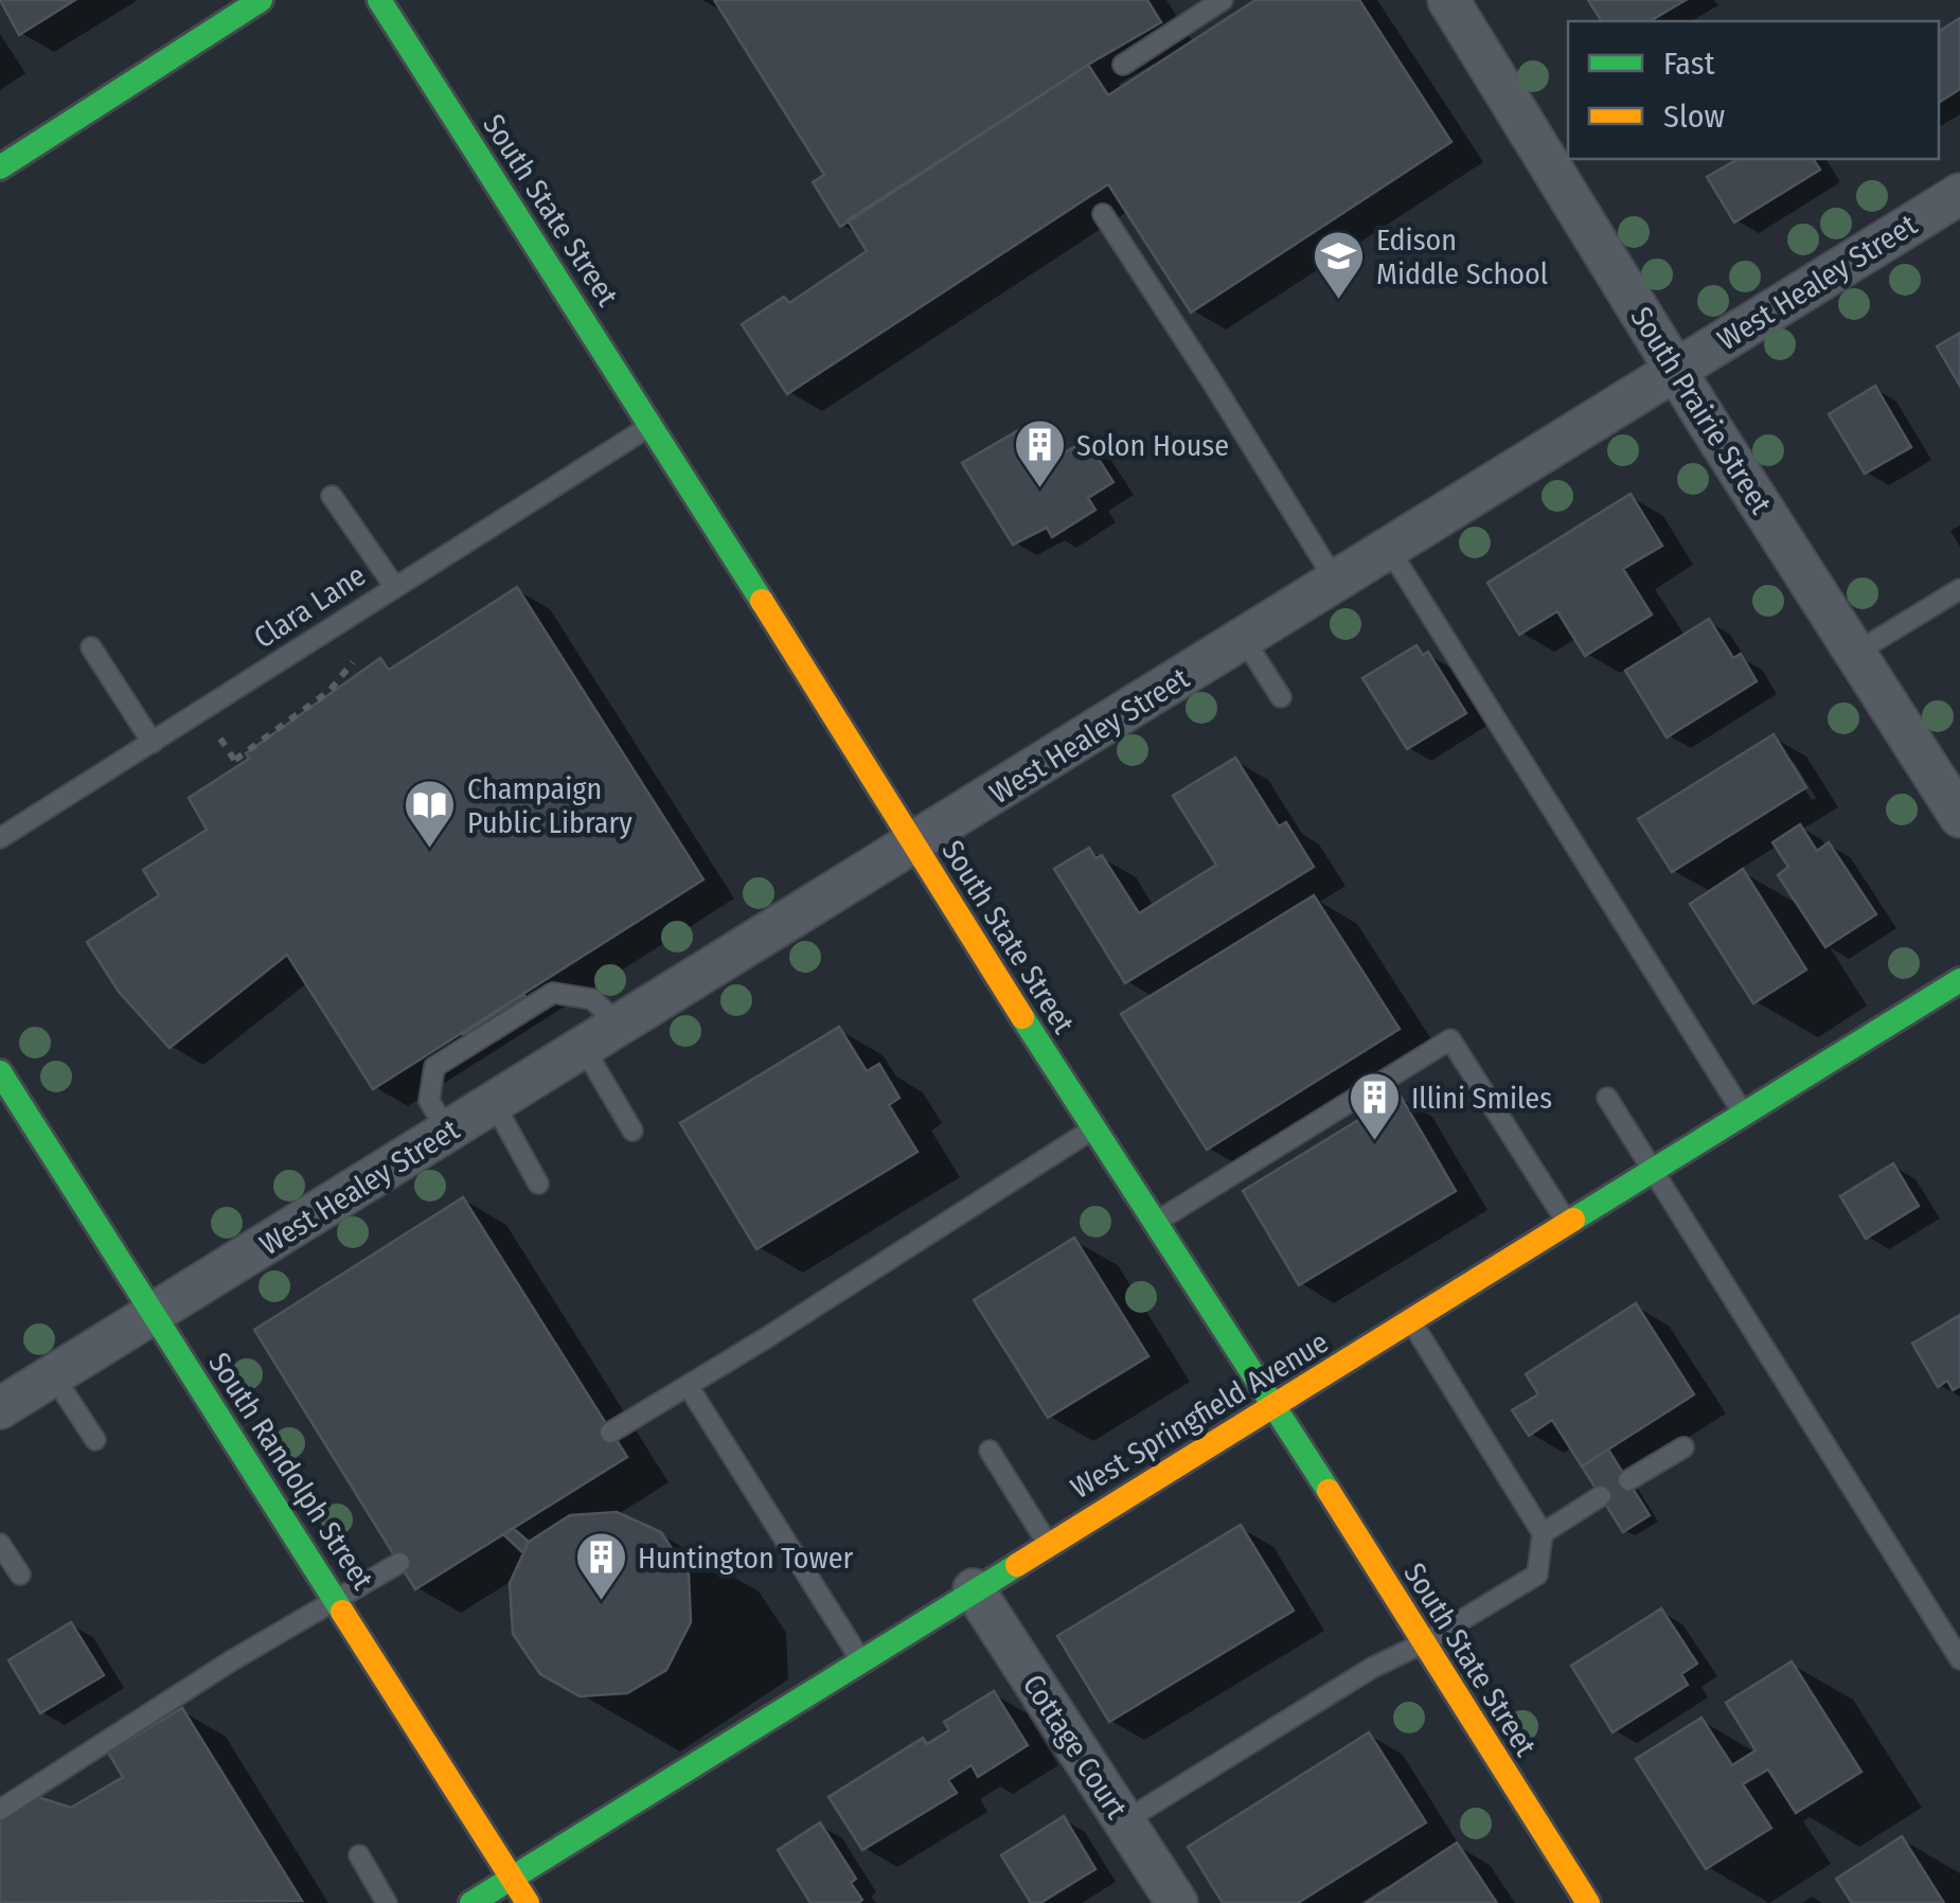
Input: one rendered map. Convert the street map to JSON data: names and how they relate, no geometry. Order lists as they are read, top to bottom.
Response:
{
  "streets": {
    "main road": ["South State Street", "West Springfield Avenue", "South Randolph Street"],
    "street": ["West Healey Street", "South Prairie Street", "Cottage Court"],
    "lane": ["Clara Lane"]
  },
  "crossings": [
    ["South State Street", "West Healey Street"],
    ["South State Street", "Clara Lane"],
    ["South State Street", "West Springfield Avenue"],
    ["West Healey Street", "South Prairie Street"],
    ["West Healey Street", "South Randolph Street"],
    ["West Springfield Avenue", "South Randolph Street"],
    ["West Springfield Avenue", "Cottage Court"]
  ],
  "places": {
    "school or university": ["Edison Middle School"],
    "building": ["Solon House", "Illini Smiles", "Huntington Tower"],
    "library": ["Champaign Public Library"]
  },
  "legend": ["Fast", "Slow"]
}
